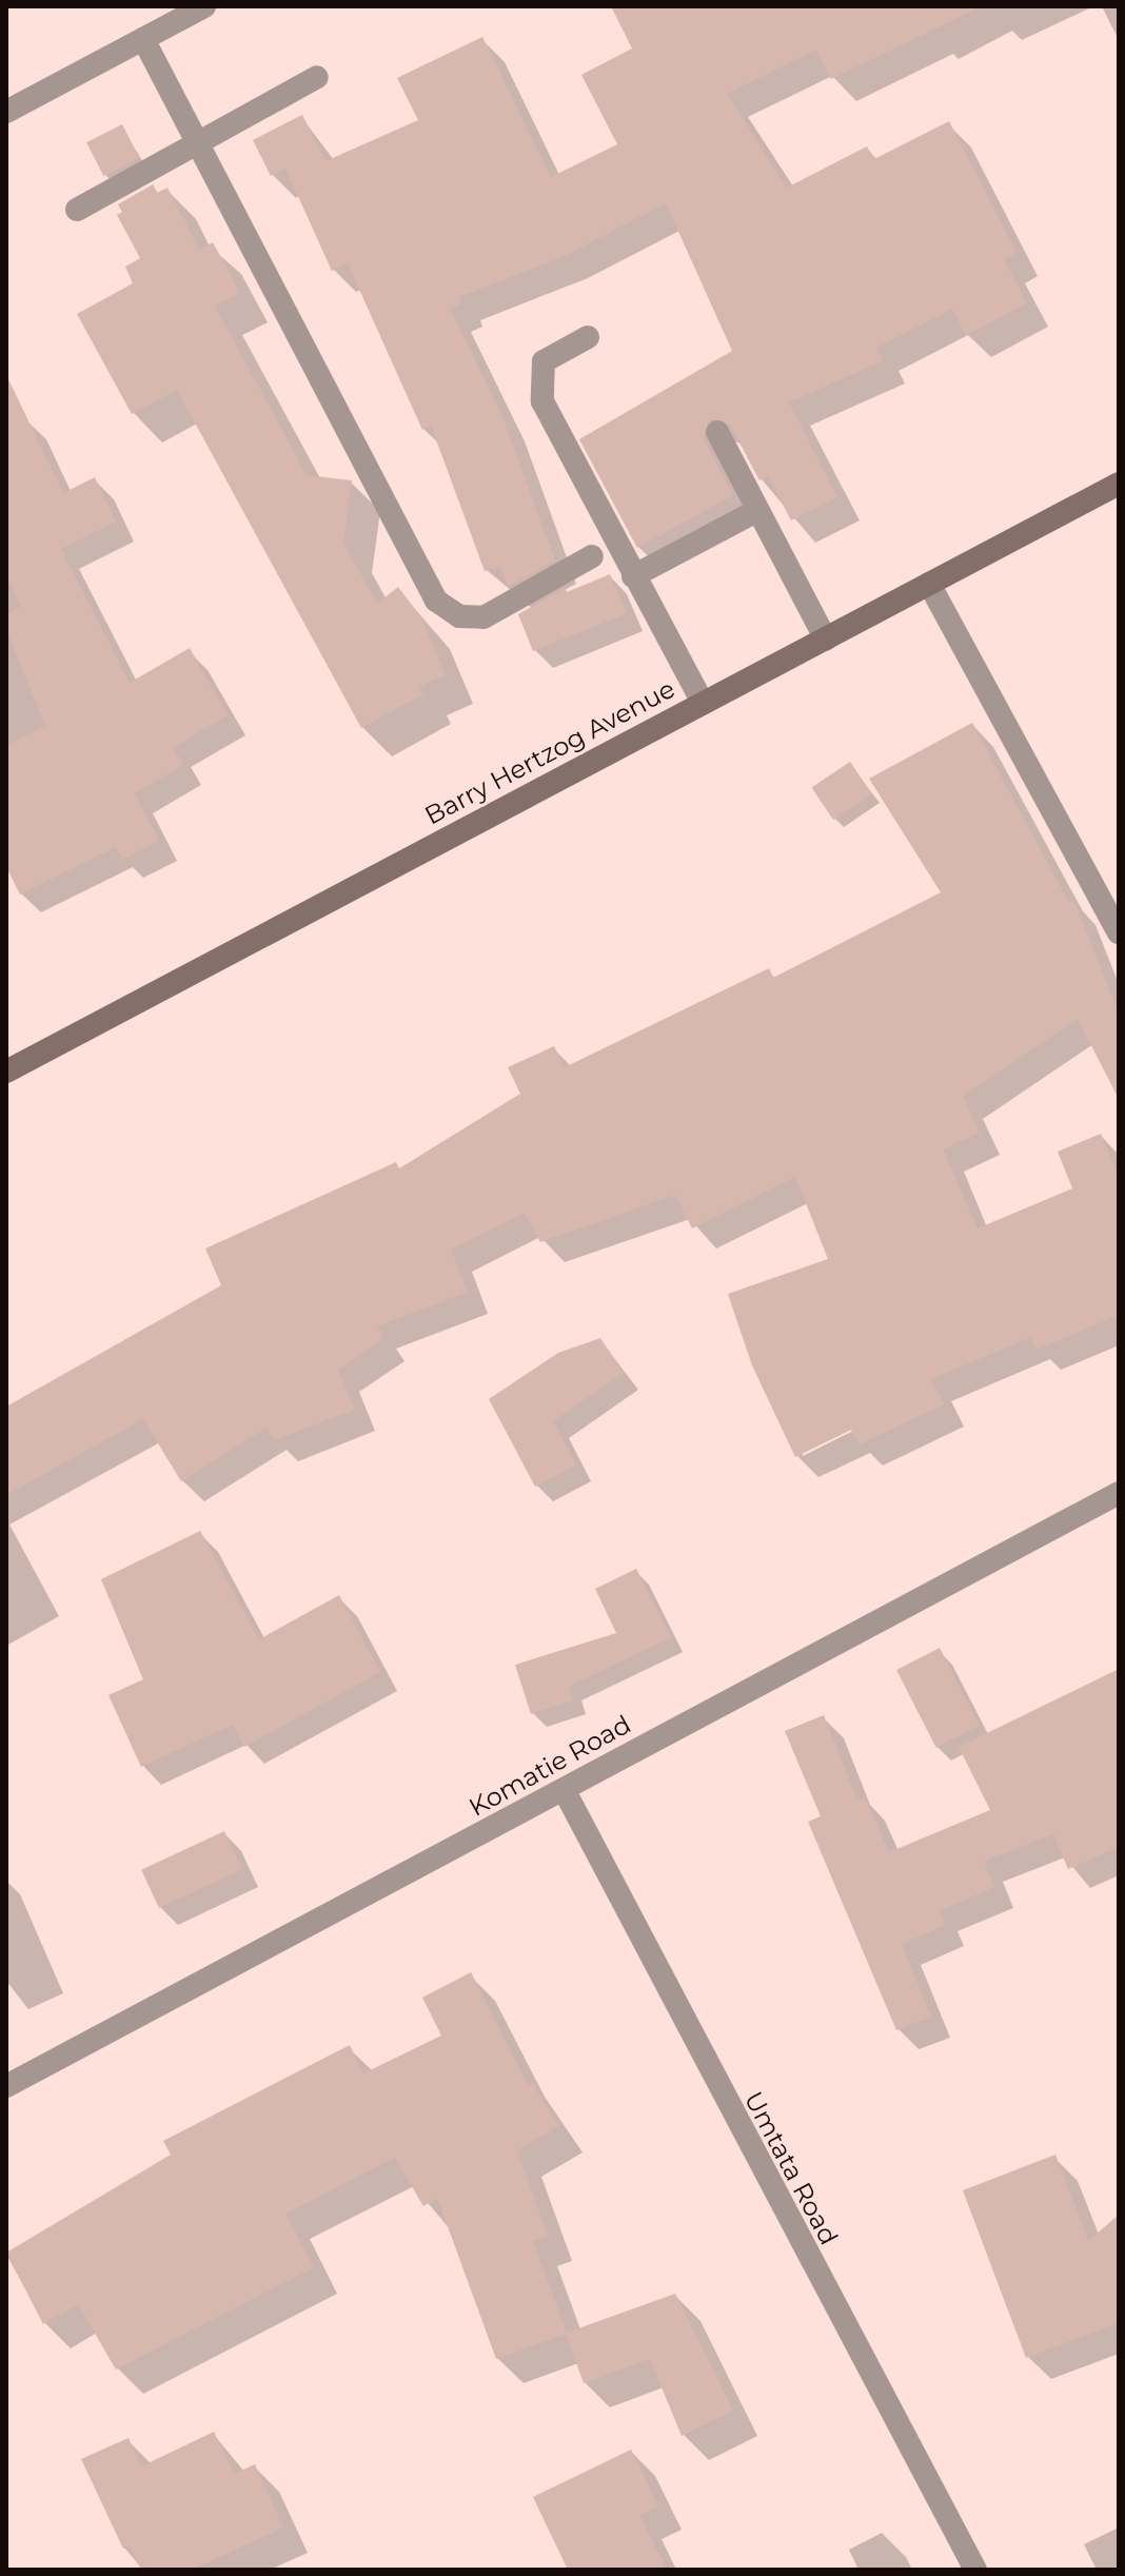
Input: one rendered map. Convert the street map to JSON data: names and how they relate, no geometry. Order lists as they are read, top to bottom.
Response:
{
  "streets": {
    "main road": ["Barry Hertzog Avenue"],
    "street": ["Komatie Road", "Umtata Road"]
  },
  "crossings": [
    ["Komatie Road", "Umtata Road"]
  ]
}
